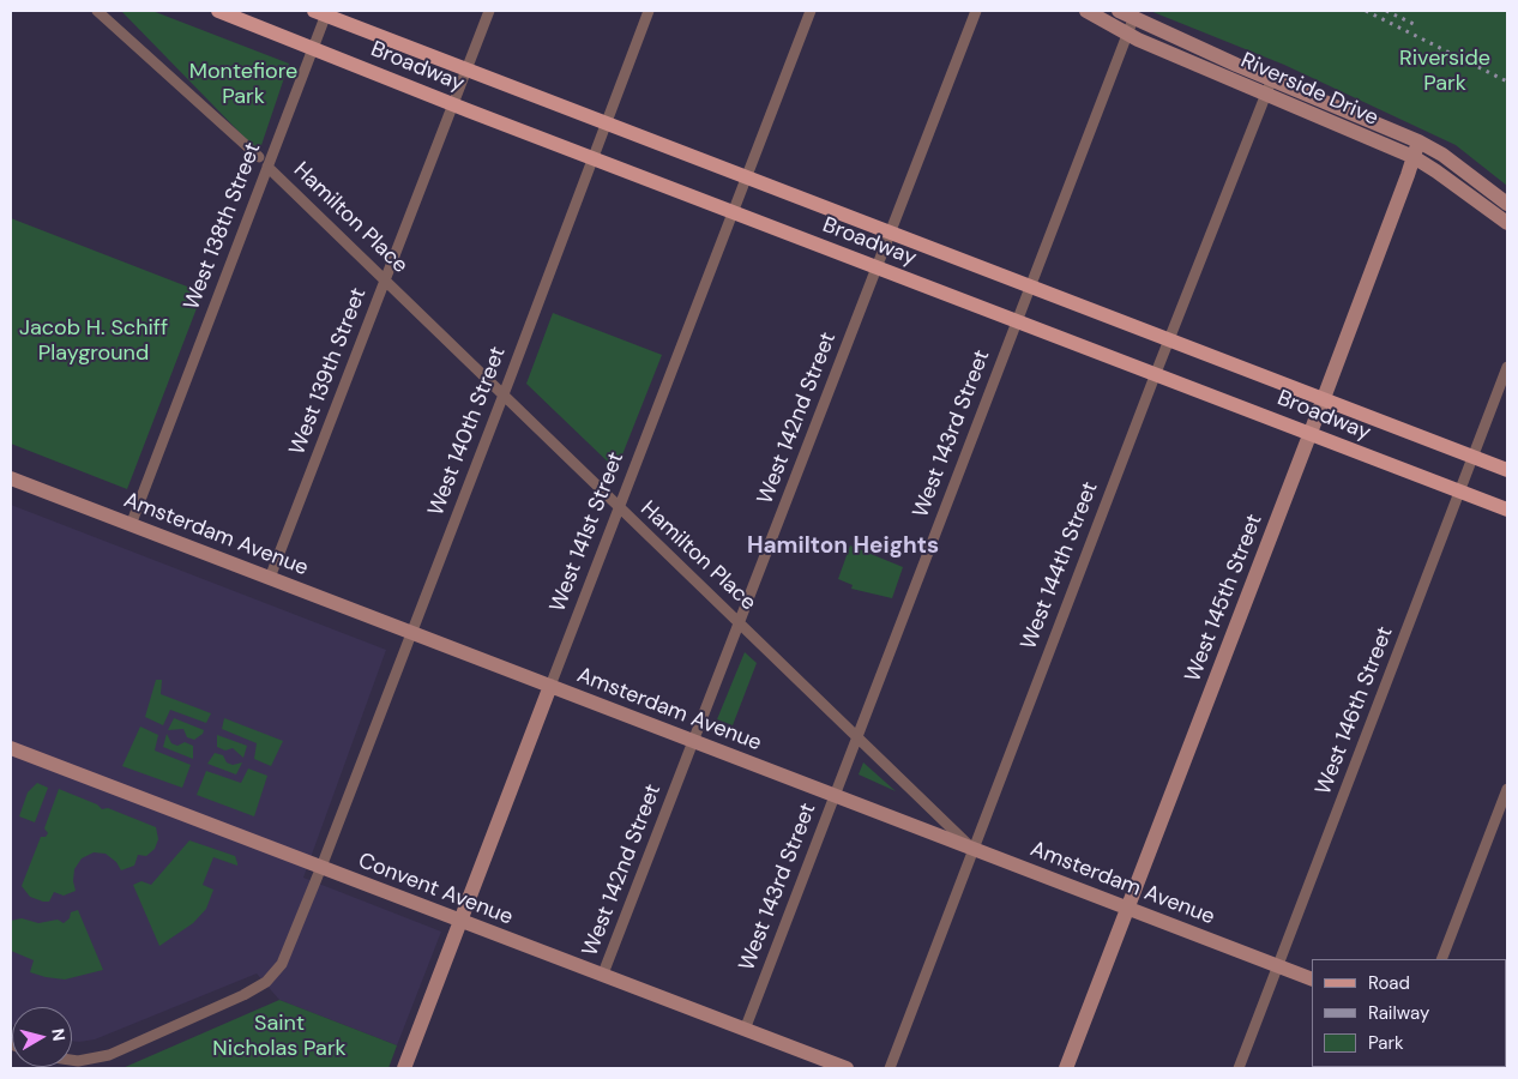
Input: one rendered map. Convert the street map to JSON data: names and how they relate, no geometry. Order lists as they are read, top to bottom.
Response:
{
  "streets": {
    "main road": [
      "Broadway",
      "Riverside Drive",
      "West 141st Street",
      "Amsterdam Avenue",
      "West 145th Street",
      "Convent Avenue"
    ],
    "street": [
      "Hamilton Place",
      "West 138th Street",
      "West 139th Street",
      "West 142nd Street",
      "West 140th Street",
      "West 143rd Street",
      "West 144th Street",
      "West 146th Street"
    ]
  },
  "crossings": [
    ["Broadway", "West 138th Street"],
    ["Broadway", "West 139th Street"],
    ["Broadway", "West 142nd Street"],
    ["Broadway", "West 140th Street"],
    ["Broadway", "West 143rd Street"],
    ["Broadway", "West 141st Street"],
    ["Broadway", "West 144th Street"],
    ["Broadway", "West 145th Street"],
    ["Broadway", "West 146th Street"],
    ["Riverside Drive", "West 143rd Street"],
    ["Riverside Drive", "West 144th Street"],
    ["Riverside Drive", "West 145th Street"],
    ["Hamilton Place", "West 138th Street"],
    ["Hamilton Place", "West 139th Street"],
    ["Hamilton Place", "West 142nd Street"],
    ["Hamilton Place", "West 140th Street"],
    ["Hamilton Place", "West 143rd Street"],
    ["Hamilton Place", "West 141st Street"],
    ["Hamilton Place", "Amsterdam Avenue"],
    ["Hamilton Place", "West 144th Street"],
    ["West 138th Street", "Amsterdam Avenue"],
    ["West 139th Street", "Amsterdam Avenue"],
    ["West 142nd Street", "Amsterdam Avenue"],
    ["West 142nd Street", "Convent Avenue"],
    ["West 140th Street", "Amsterdam Avenue"],
    ["West 140th Street", "Convent Avenue"],
    ["West 143rd Street", "Amsterdam Avenue"],
    ["West 143rd Street", "Convent Avenue"],
    ["West 141st Street", "Amsterdam Avenue"],
    ["West 141st Street", "Convent Avenue"],
    ["Amsterdam Avenue", "West 144th Street"],
    ["Amsterdam Avenue", "West 145th Street"],
    ["Amsterdam Avenue", "West 146th Street"]
  ],
  "districts": ["Hamilton Heights"],
  "parks": [
    "Riverside Park",
    "Montefiore Park",
    "Jacob H. Schiff Playground",
    "Saint Nicholas Park"
  ],
  "legend": ["Road", "Railway", "Park"],
  "north": "right"
}
